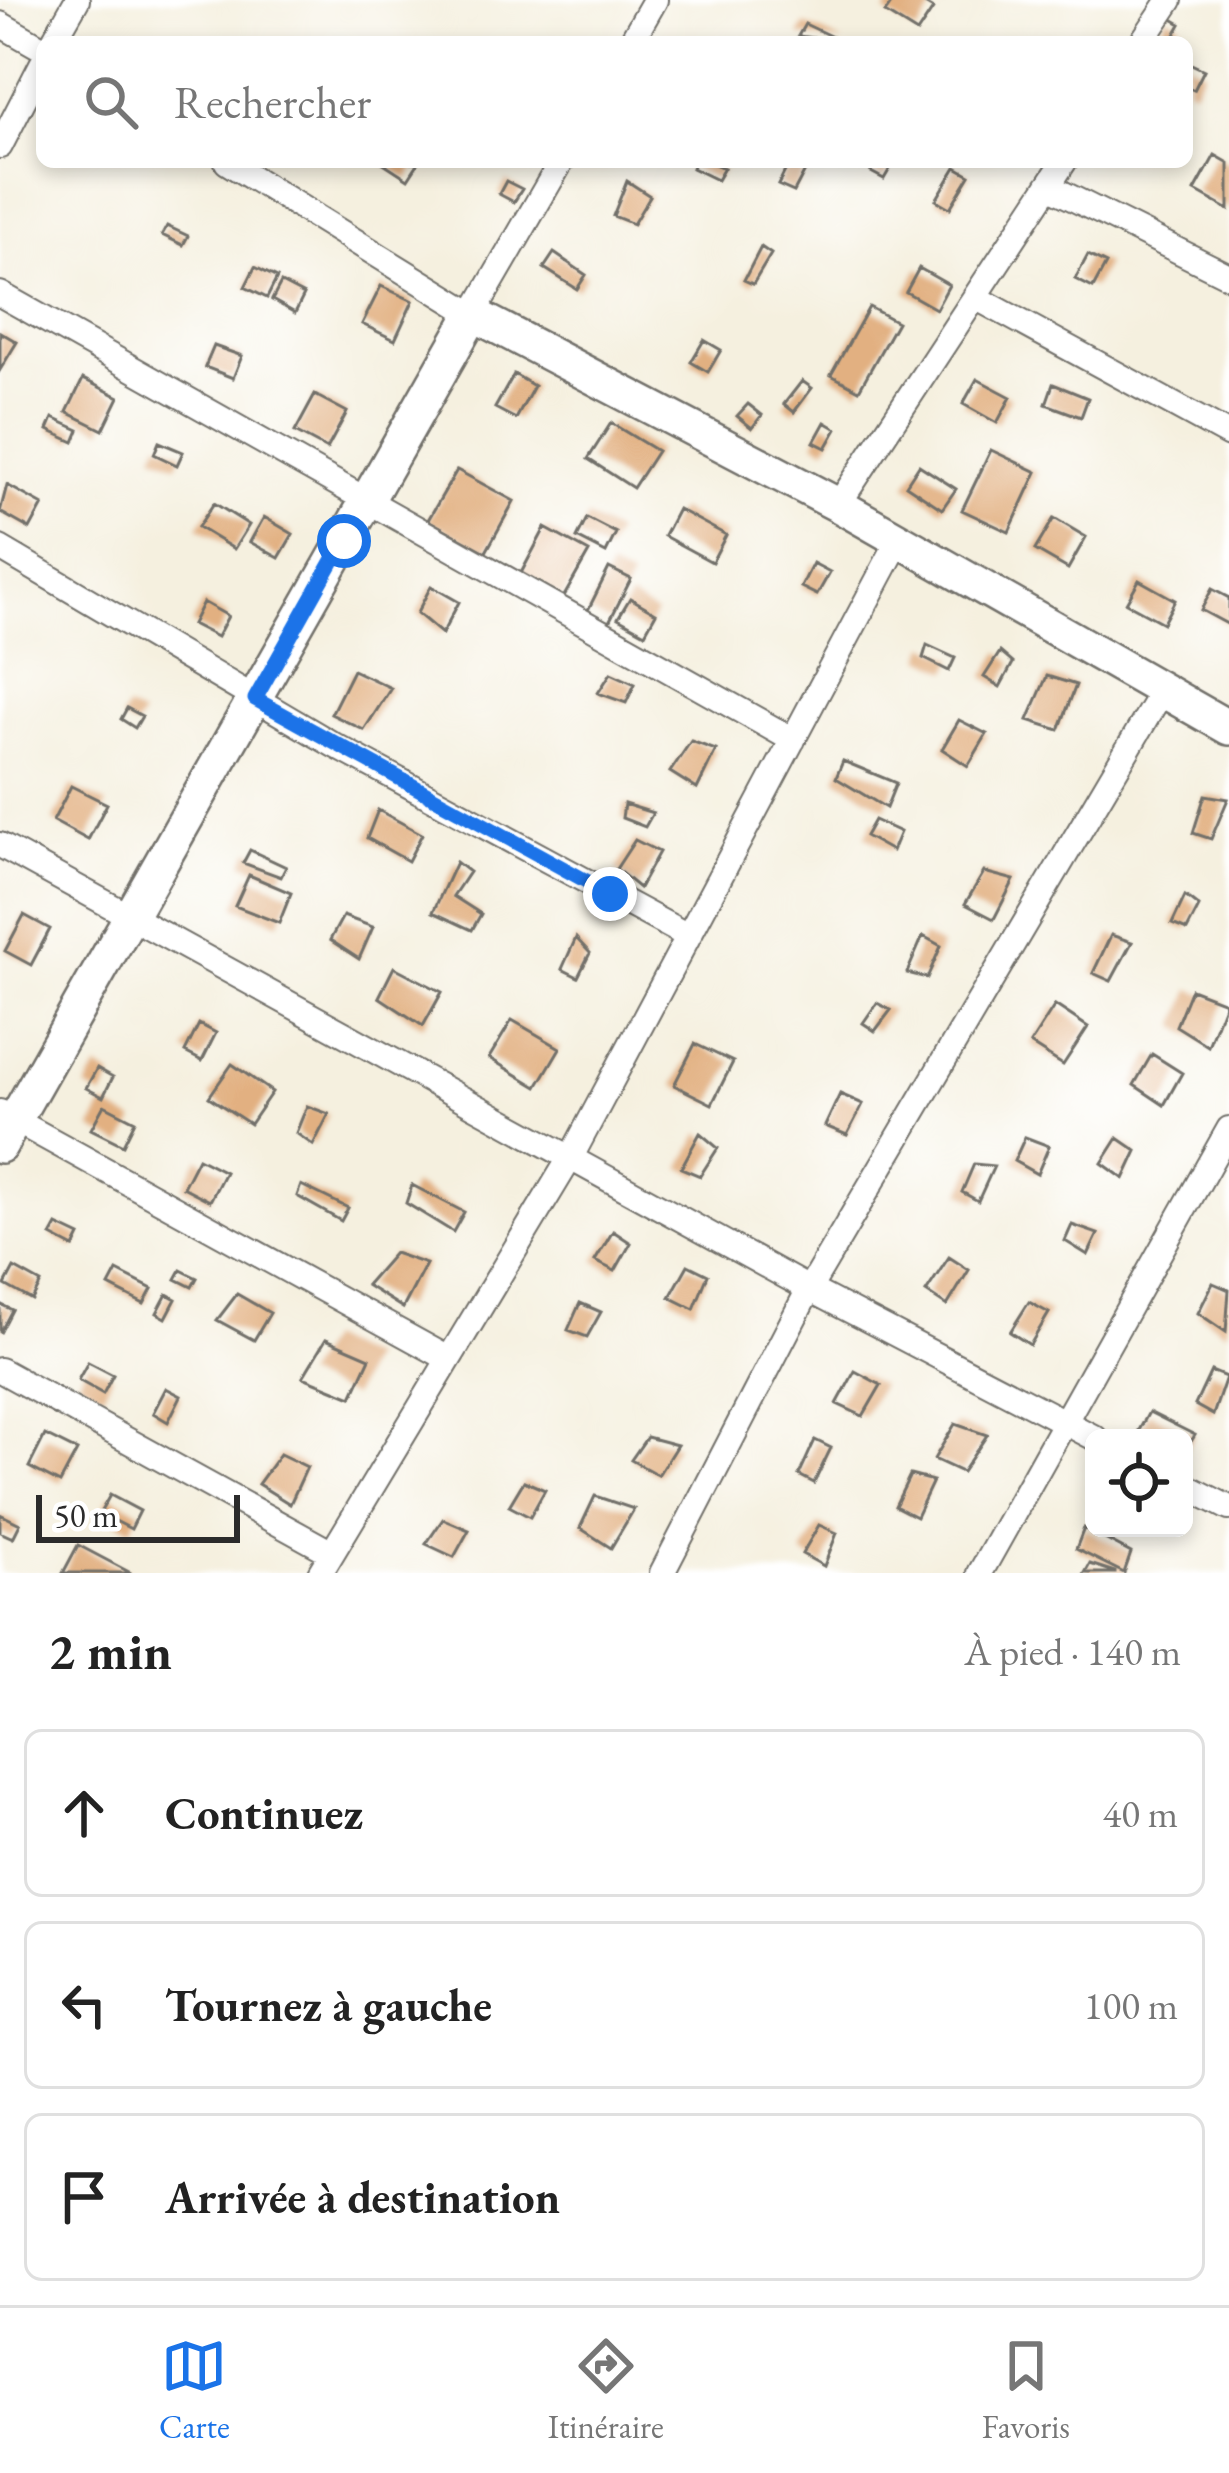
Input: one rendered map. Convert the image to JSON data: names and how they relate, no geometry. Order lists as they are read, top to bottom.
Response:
{
  "scale_bar": "50 m",
  "page": {
    "search": "Rechercher",
    "scale": "50 m",
    "heading": ["2 min", "À pied · 140 m"],
    "list": [
      ["Continuez", "40 m"],
      ["Tournez à gauche", "100 m"],
      "Arrivée à destination"
    ],
    "nav": ["Carte", "Itinéraire", "Favoris"]
  }
}
